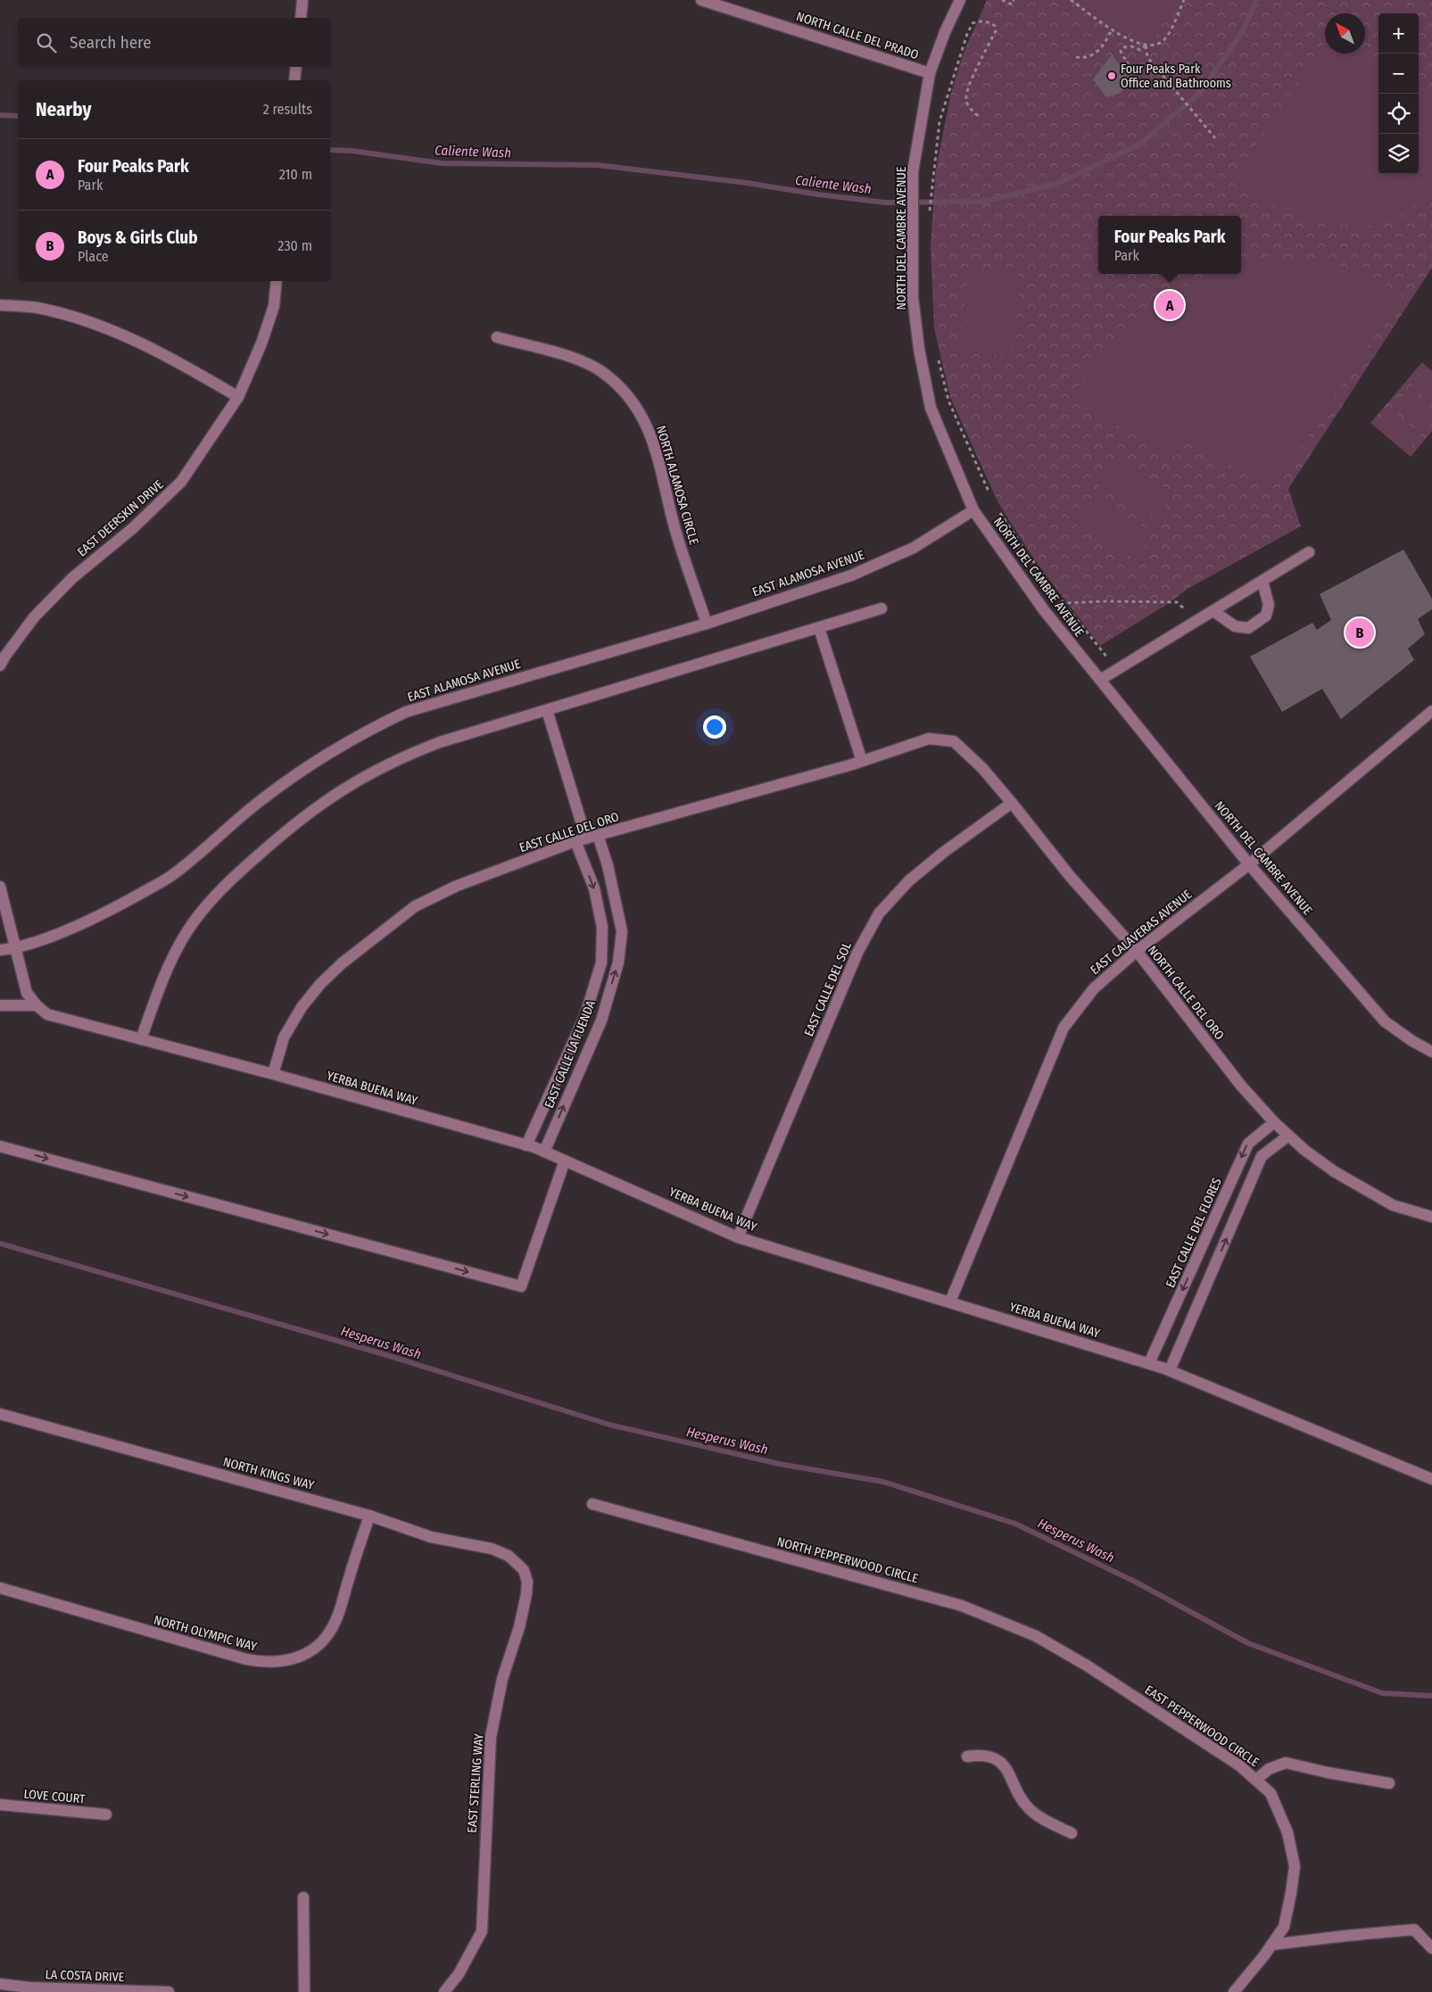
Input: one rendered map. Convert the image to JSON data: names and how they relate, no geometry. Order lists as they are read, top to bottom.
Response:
{
  "streets": {
    "street": [
      "NORTH CALLE DEL PRADO",
      "NORTH DEL CAMBRE AVENUE",
      "NORTH ALAMOSA CIRCLE",
      "EAST DEERSKIN DRIVE",
      "EAST ALAMOSA AVENUE",
      "EAST CALLE DEL ORO",
      "EAST CALAVERAS AVENUE",
      "EAST CALLE DEL SOL",
      "NORTH CALLE DEL ORO",
      "EAST CALLE LA FUENDA",
      "YERBA BUENA WAY",
      "EAST CALLE DEL FLORES",
      "NORTH KINGS WAY",
      "NORTH PEPPERWOOD CIRCLE",
      "NORTH OLYMPIC WAY",
      "EAST PEPPERWOOD CIRCLE",
      "EAST STERLING WAY",
      "LOVE COURT",
      "LA COSTA DRIVE"
    ]
  },
  "crossings": [
    ["NORTH CALLE DEL PRADO", "NORTH DEL CAMBRE AVENUE"],
    ["NORTH DEL CAMBRE AVENUE", "EAST ALAMOSA AVENUE"],
    ["NORTH DEL CAMBRE AVENUE", "EAST CALAVERAS AVENUE"],
    ["NORTH ALAMOSA CIRCLE", "EAST ALAMOSA AVENUE"],
    ["EAST ALAMOSA AVENUE", "YERBA BUENA WAY"],
    ["EAST CALLE DEL ORO", "NORTH CALLE DEL ORO"],
    ["EAST CALLE DEL ORO", "EAST CALLE LA FUENDA"],
    ["EAST CALLE DEL ORO", "YERBA BUENA WAY"],
    ["EAST CALAVERAS AVENUE", "NORTH CALLE DEL ORO"],
    ["EAST CALAVERAS AVENUE", "YERBA BUENA WAY"],
    ["EAST CALLE DEL SOL", "NORTH CALLE DEL ORO"],
    ["EAST CALLE DEL SOL", "YERBA BUENA WAY"],
    ["NORTH CALLE DEL ORO", "EAST CALLE DEL FLORES"],
    ["EAST CALLE LA FUENDA", "YERBA BUENA WAY"],
    ["YERBA BUENA WAY", "EAST CALLE DEL FLORES"],
    ["NORTH KINGS WAY", "NORTH OLYMPIC WAY"],
    ["NORTH KINGS WAY", "EAST STERLING WAY"],
    ["NORTH PEPPERWOOD CIRCLE", "EAST PEPPERWOOD CIRCLE"]
  ],
  "water": ["Caliente Wash", "Hesperus Wash"],
  "places": ["Four Peaks Park Office and Bathrooms"],
  "north": "top left",
  "page": {
    "map_buttons": ["+", "−"],
    "search": "Search here",
    "heading": ["Nearby", "2 results"],
    "list": [
      {
        "mark": "A",
        "name": "Four Peaks Park",
        "note": "Park",
        "value": "210 m"
      },
      {
        "mark": "B",
        "name": "Boys & Girls Club",
        "note": "Place",
        "value": "230 m"
      }
    ],
    "popup": ["Four Peaks Park", "Park"],
    "pins": ["A", "B"]
  }
}
